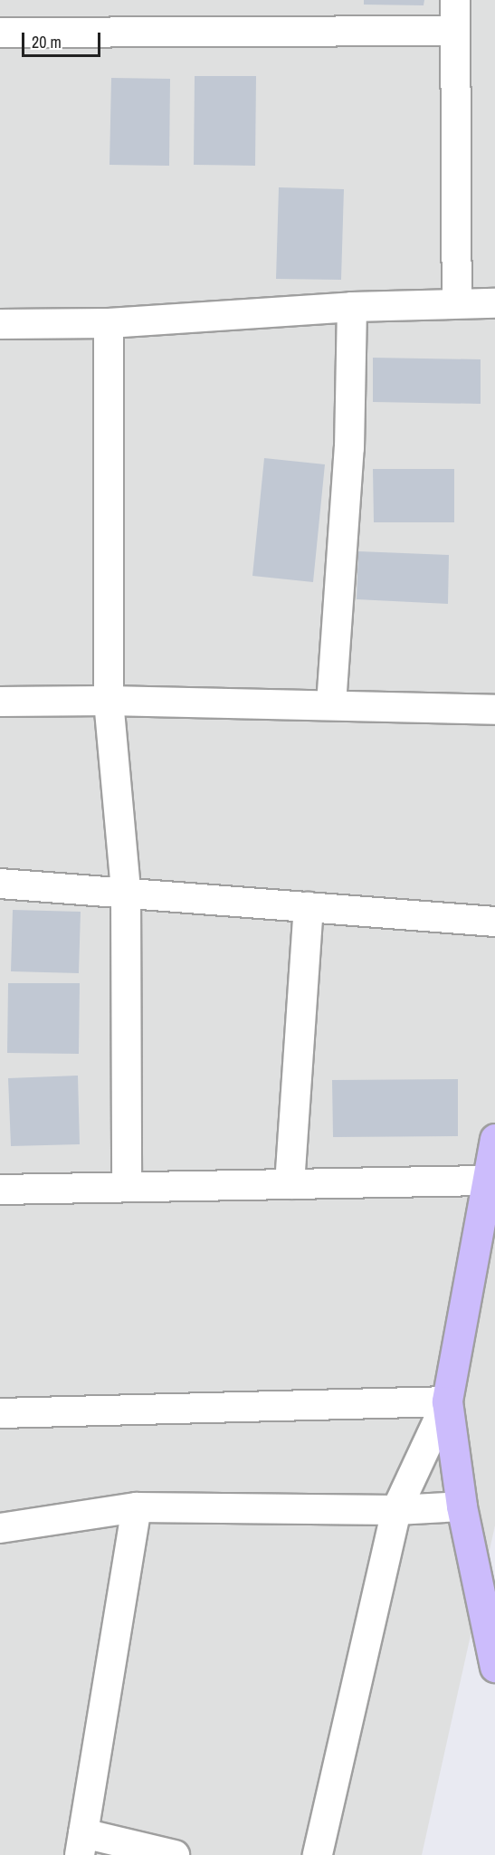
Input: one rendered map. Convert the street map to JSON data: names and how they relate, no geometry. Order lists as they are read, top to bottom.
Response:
{
  "scale_bar": "20 m"
}
